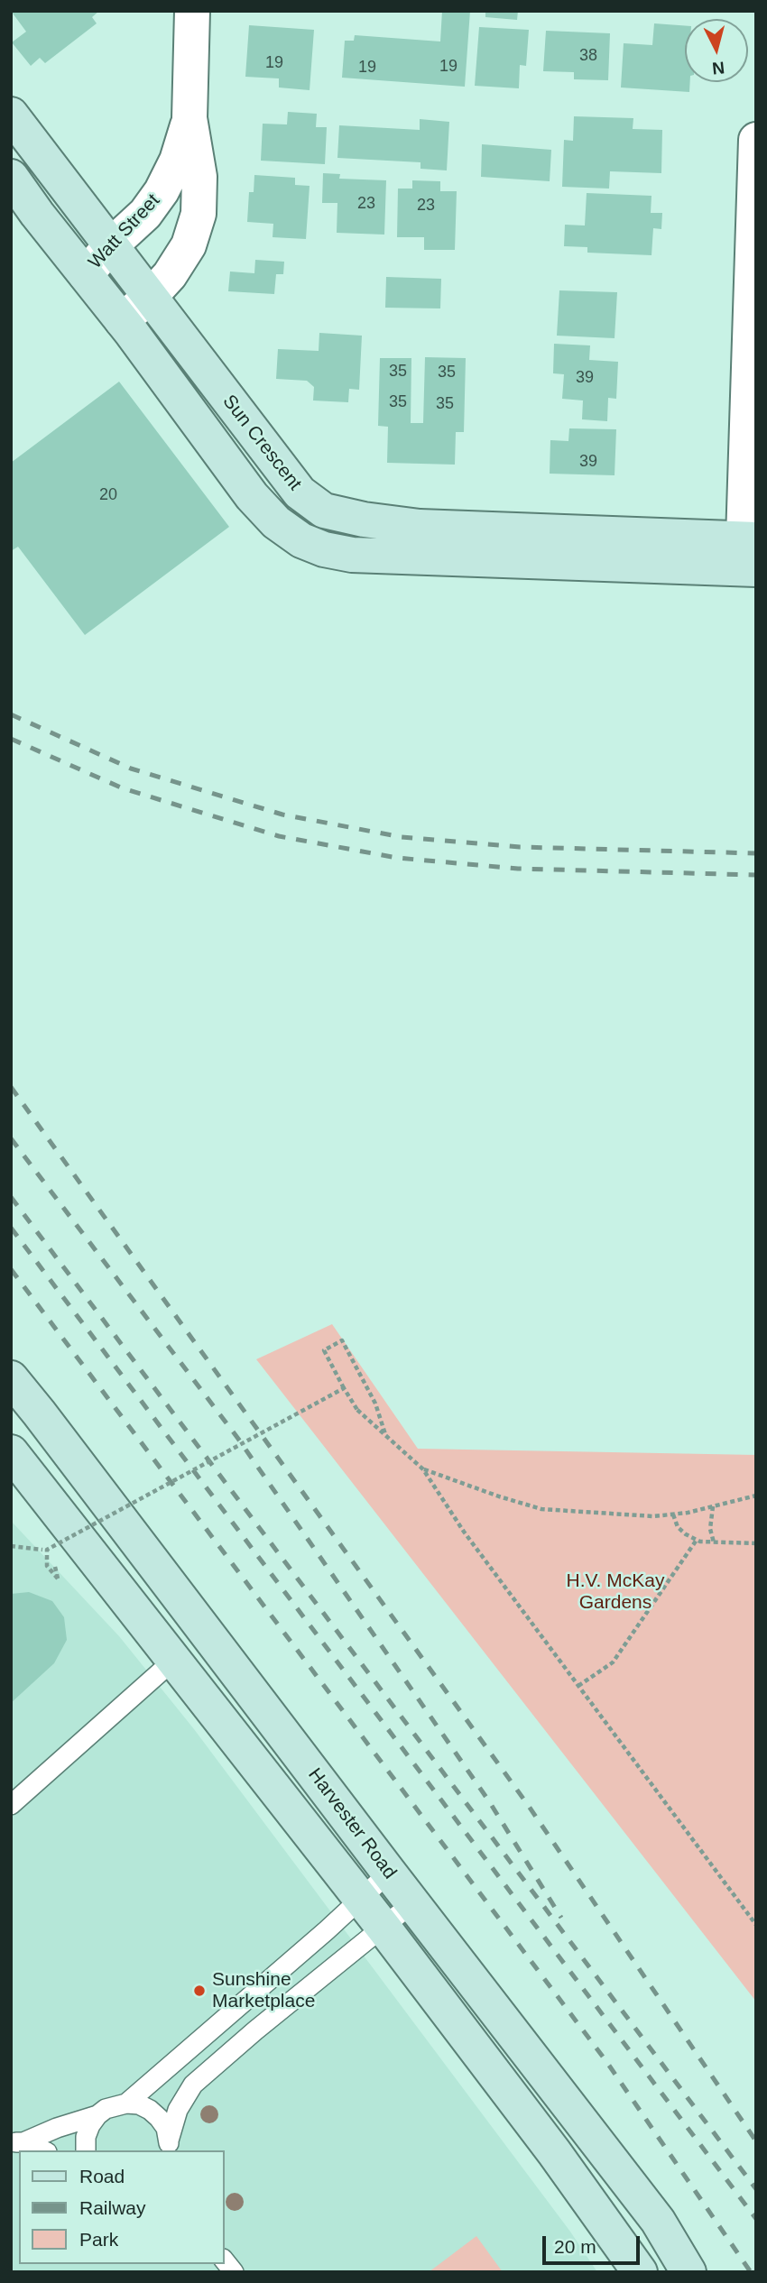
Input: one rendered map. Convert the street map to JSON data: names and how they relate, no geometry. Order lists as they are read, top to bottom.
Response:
{
  "streets": {
    "street": ["Watt Street", "Sun Crescent", "Harvester Road"]
  },
  "crossings": [
    ["Watt Street", "Sun Crescent"]
  ],
  "parks": ["H.V. McKay Gardens"],
  "places": ["Sunshine Marketplace"],
  "house_numbers": [
    "38",
    "19",
    "19",
    "19",
    "23",
    "23",
    "35",
    "35",
    "39",
    "35",
    "35",
    "39",
    "20"
  ],
  "legend": ["Road", "Railway", "Park"],
  "scale_bar": "20 m",
  "north": "bottom"
}
